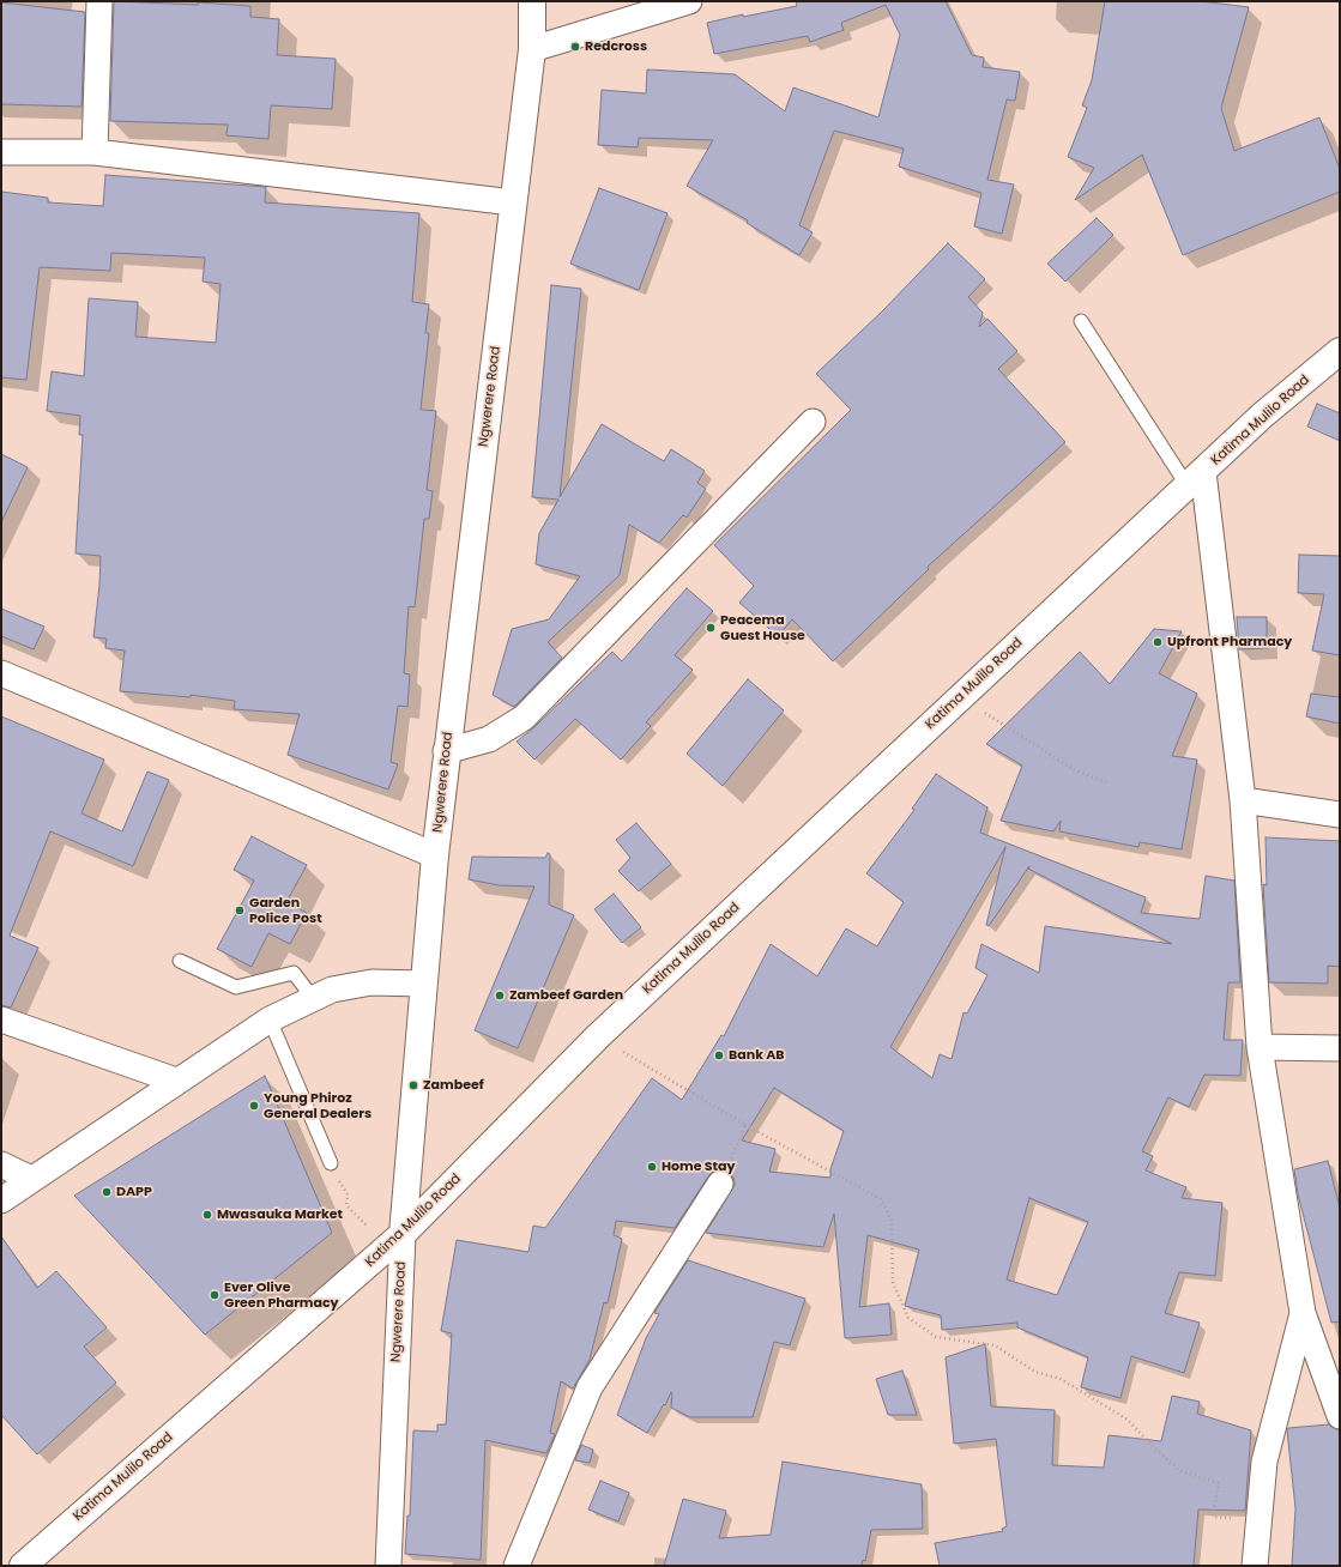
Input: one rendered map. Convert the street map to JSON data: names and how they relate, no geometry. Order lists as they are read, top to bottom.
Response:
{
  "streets": {
    "main road": ["Ngwerere Road", "Katima Mulilo Road"]
  },
  "crossings": [
    ["Ngwerere Road", "Katima Mulilo Road"]
  ],
  "places": [
    "Redcross",
    "Peacema Guest House",
    "Upfront Pharmacy",
    "Garden Police Post",
    "Zambeef Garden",
    "Bank AB",
    "Zambeef",
    "Young Phiroz General Dealers",
    "Home Stay",
    "DAPP",
    "Mwasauka Market",
    "Ever Olive Green Pharmacy"
  ]
}
